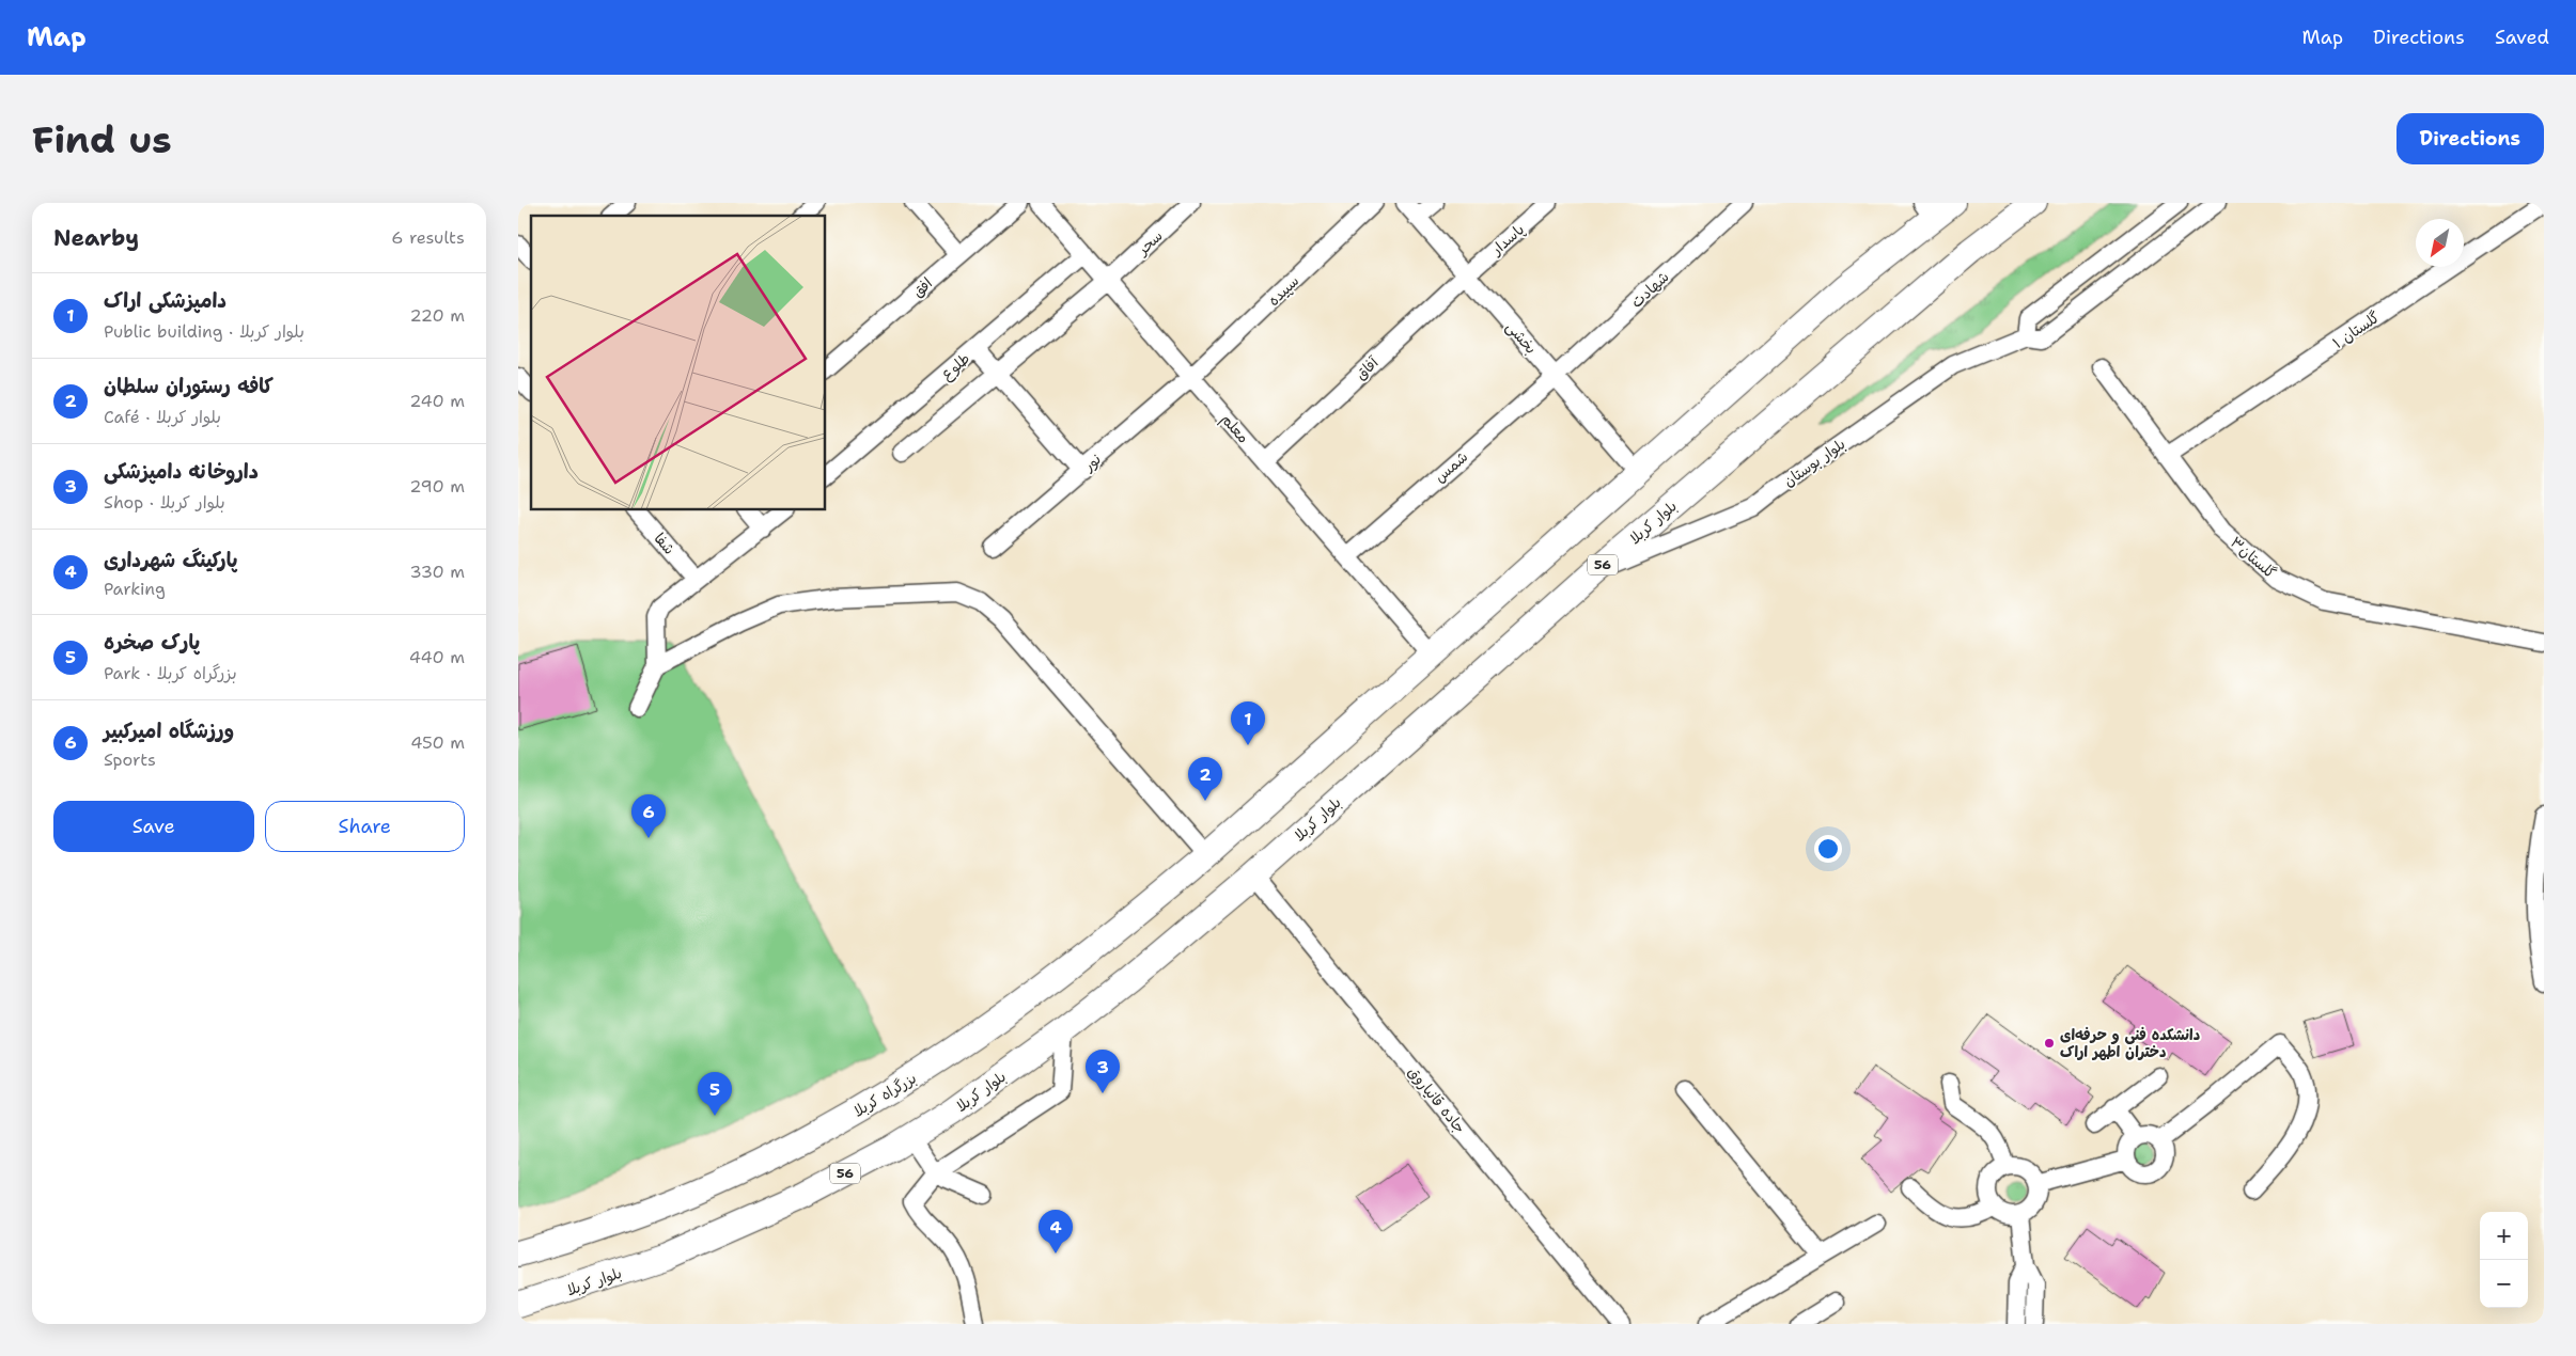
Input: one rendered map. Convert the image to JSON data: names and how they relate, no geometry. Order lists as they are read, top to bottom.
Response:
{
  "streets": {
    "highway": ["بلوار کربلا", "56", "بزرگراه کربلا"],
    "street": [
      "پاسدار",
      "سحر",
      "افق",
      "شهادت",
      "سپیده",
      "گلستان ۱",
      "بخشی",
      "طلوع",
      "آفاق",
      "معلم",
      "نور",
      "بلوار بوستان",
      "شمس",
      "شفا",
      "گلستان۳",
      "جاده قانیاروق"
    ]
  },
  "crossings": [
    ["پاسدار", "بخشی"],
    ["پاسدار", "آفاق"],
    ["سحر", "معلم"],
    ["شهادت", "بخشی"],
    ["شهادت", "شمس"],
    ["سپیده", "معلم"],
    ["سپیده", "نور"],
    ["گلستان ۱", "گلستان۳"],
    ["بخشی", "آفاق"],
    ["بخشی", "شمس"],
    ["طلوع", "معلم"],
    ["آفاق", "معلم"],
    ["معلم", "نور"],
    ["معلم", "شمس"],
    ["بلوار بوستان", "بلوار کربلا"],
    ["بلوار کربلا", "جاده قانیاروق"]
  ],
  "places": ["دانشکده فنی و حرفه‌ای دختران اطهر اراک"],
  "north": "bottom left",
  "page": {
    "header": "Map",
    "nav": ["Map", "Directions", "Saved"],
    "buttons": [
      "Directions",
      ["Save", "Share"]
    ],
    "title": "Find us",
    "heading": ["Nearby", "6 results"],
    "list": [
      {
        "mark": "1",
        "name": "دامپزشکی اراک",
        "note": "Public building · بلوار کربلا",
        "value": "220 m"
      },
      {
        "mark": "2",
        "name": "کافه رستوران سلطان",
        "note": "Café · بلوار کربلا",
        "value": "240 m"
      },
      {
        "mark": "3",
        "name": "داروخانه دامپزشکی",
        "note": "Shop · بلوار کربلا",
        "value": "290 m"
      },
      {
        "mark": "4",
        "name": "پارکینگ شهرداری",
        "note": "Parking",
        "value": "330 m"
      },
      {
        "mark": "5",
        "name": "پارک صخره",
        "note": "Park · بزرگراه کربلا",
        "value": "440 m"
      },
      {
        "mark": "6",
        "name": "ورزشگاه امیرکبیر",
        "note": "Sports",
        "value": "450 m"
      }
    ],
    "pins": [
      "1",
      "2",
      "6",
      "3",
      "5",
      "4"
    ],
    "map_buttons": ["+", "−"]
  }
}
